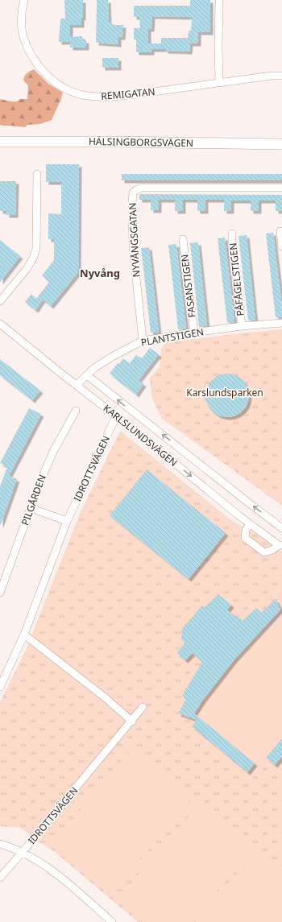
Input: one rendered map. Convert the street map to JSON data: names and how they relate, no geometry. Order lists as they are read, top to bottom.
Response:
{
  "streets": {
    "main road": ["HÄLSINGBORGSVÄGEN"],
    "street": [
      "REMIGATAN",
      "NYVÅNGSGATAN",
      "PÅFÅGELSTIGEN",
      "FASANSTIGEN",
      "PLANTSTIGEN",
      "KARLSLUNDSVÄGEN",
      "IDROTTSVÄGEN",
      "PILGÅRDEN"
    ]
  },
  "crossings": [
    ["NYVÅNGSGATAN", "PLANTSTIGEN"],
    ["PÅFÅGELSTIGEN", "PLANTSTIGEN"],
    ["FASANSTIGEN", "PLANTSTIGEN"],
    ["PLANTSTIGEN", "KARLSLUNDSVÄGEN"],
    ["KARLSLUNDSVÄGEN", "IDROTTSVÄGEN"]
  ],
  "districts": ["Nyvång"],
  "parks": ["Karslundsparken"]
}
